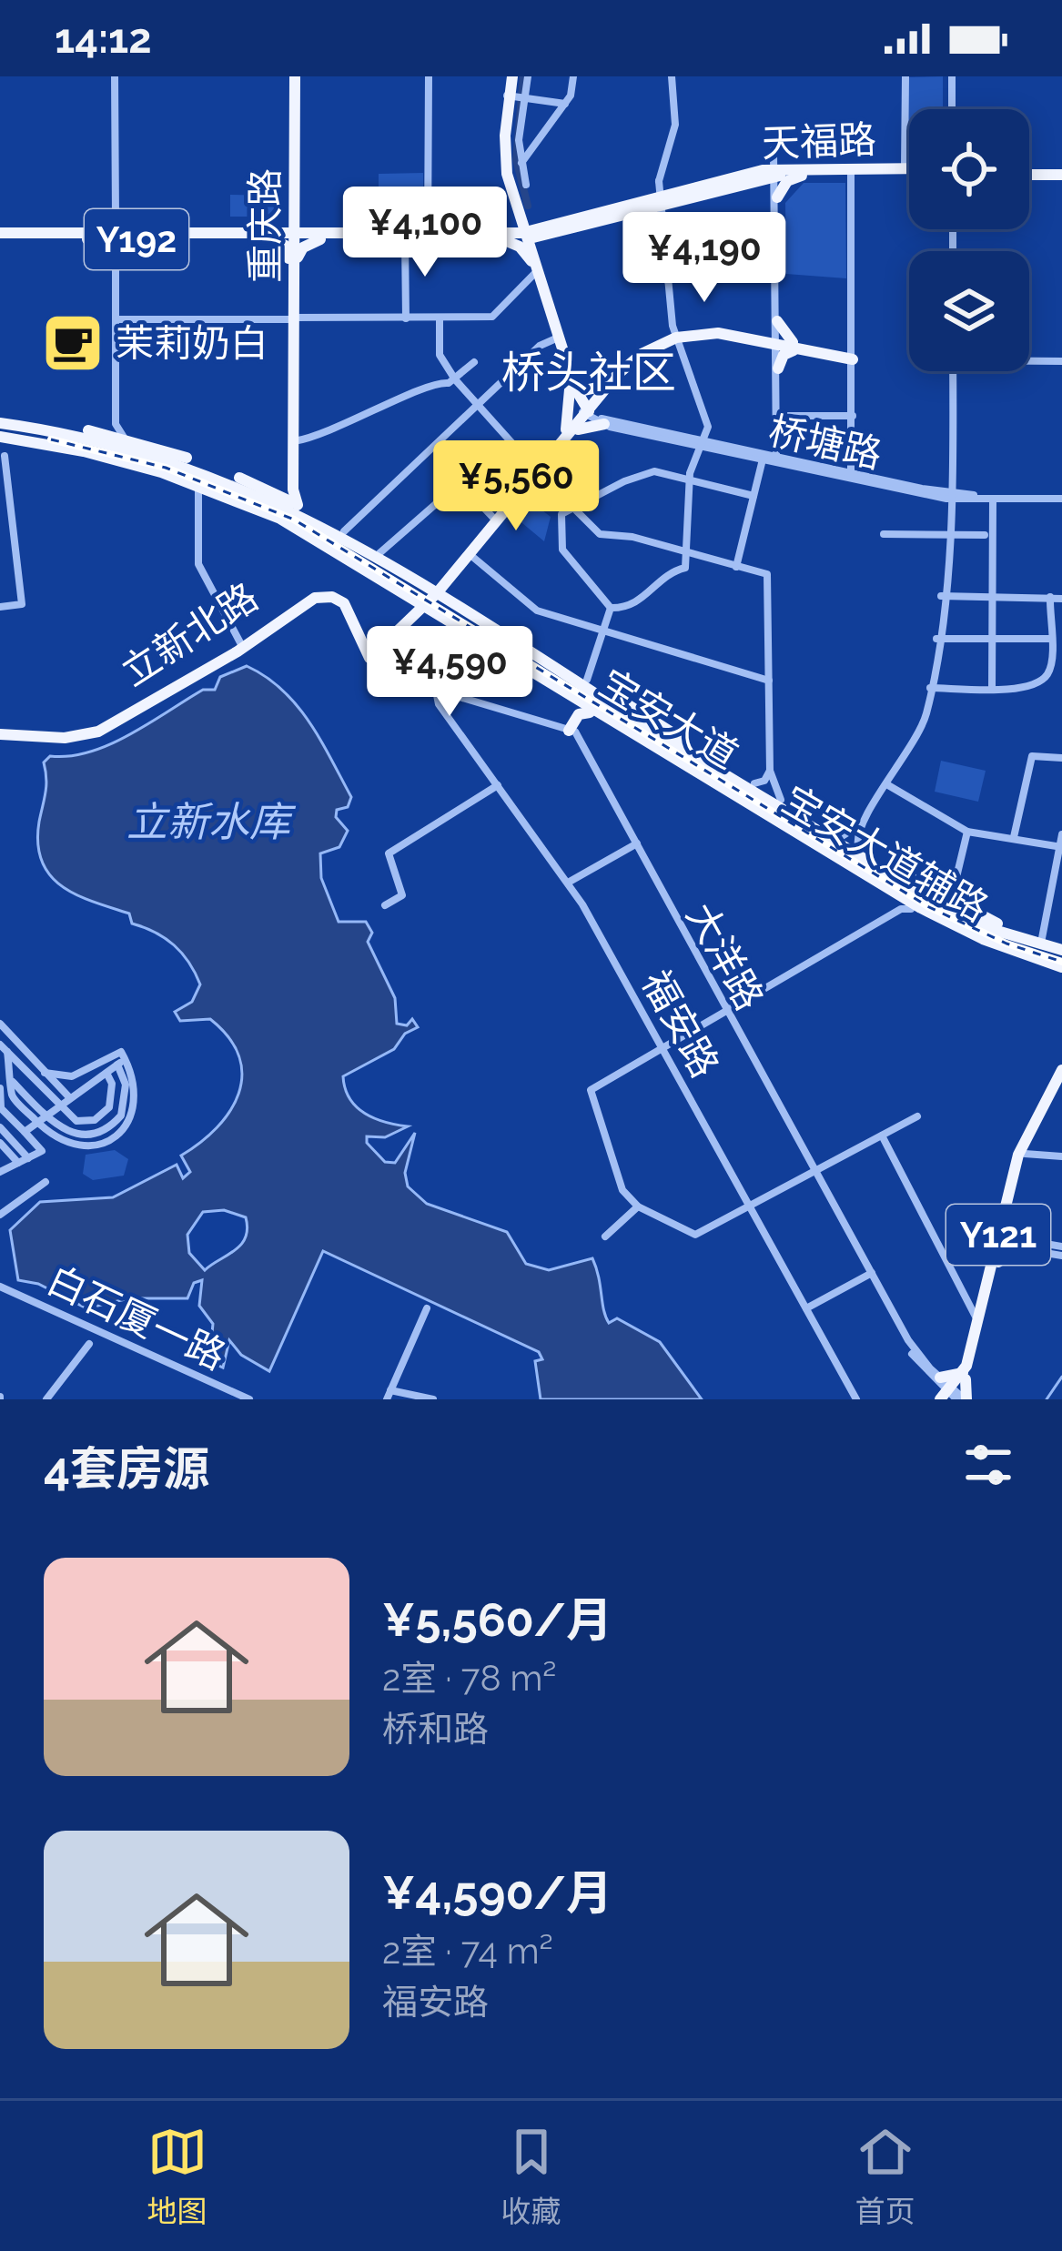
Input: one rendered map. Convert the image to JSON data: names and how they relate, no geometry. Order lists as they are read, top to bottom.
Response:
{
  "streets": {
    "main road": [
      "天福路",
      "重庆路",
      "Y192",
      "立新北路",
      "宝安大道",
      "宝安大道辅路",
      "Y121"
    ],
    "street": [
      "桥塘路",
      "大洋路",
      "福安路",
      "白石厦一路"
    ]
  },
  "crossings": [
    ["天福路", "重庆路"],
    ["宝安大道", "宝安大道辅路"]
  ],
  "districts": ["桥头社区"],
  "water": ["立新水库"],
  "places": {
    "cafe": ["茉莉奶白"]
  },
  "page": {
    "status": "14:12",
    "price": [
      "¥4,100",
      "¥4,190",
      "¥5,560",
      "¥4,590"
    ],
    "heading": "4套房源",
    "list": [
      {
        "name": "¥5,560/月",
        "note": "2室 · 78 m² · 桥和路"
      },
      {
        "name": "¥4,590/月",
        "note": "2室 · 74 m² · 福安路"
      }
    ],
    "tabs": ["地图", "收藏", "首页"]
  }
}
